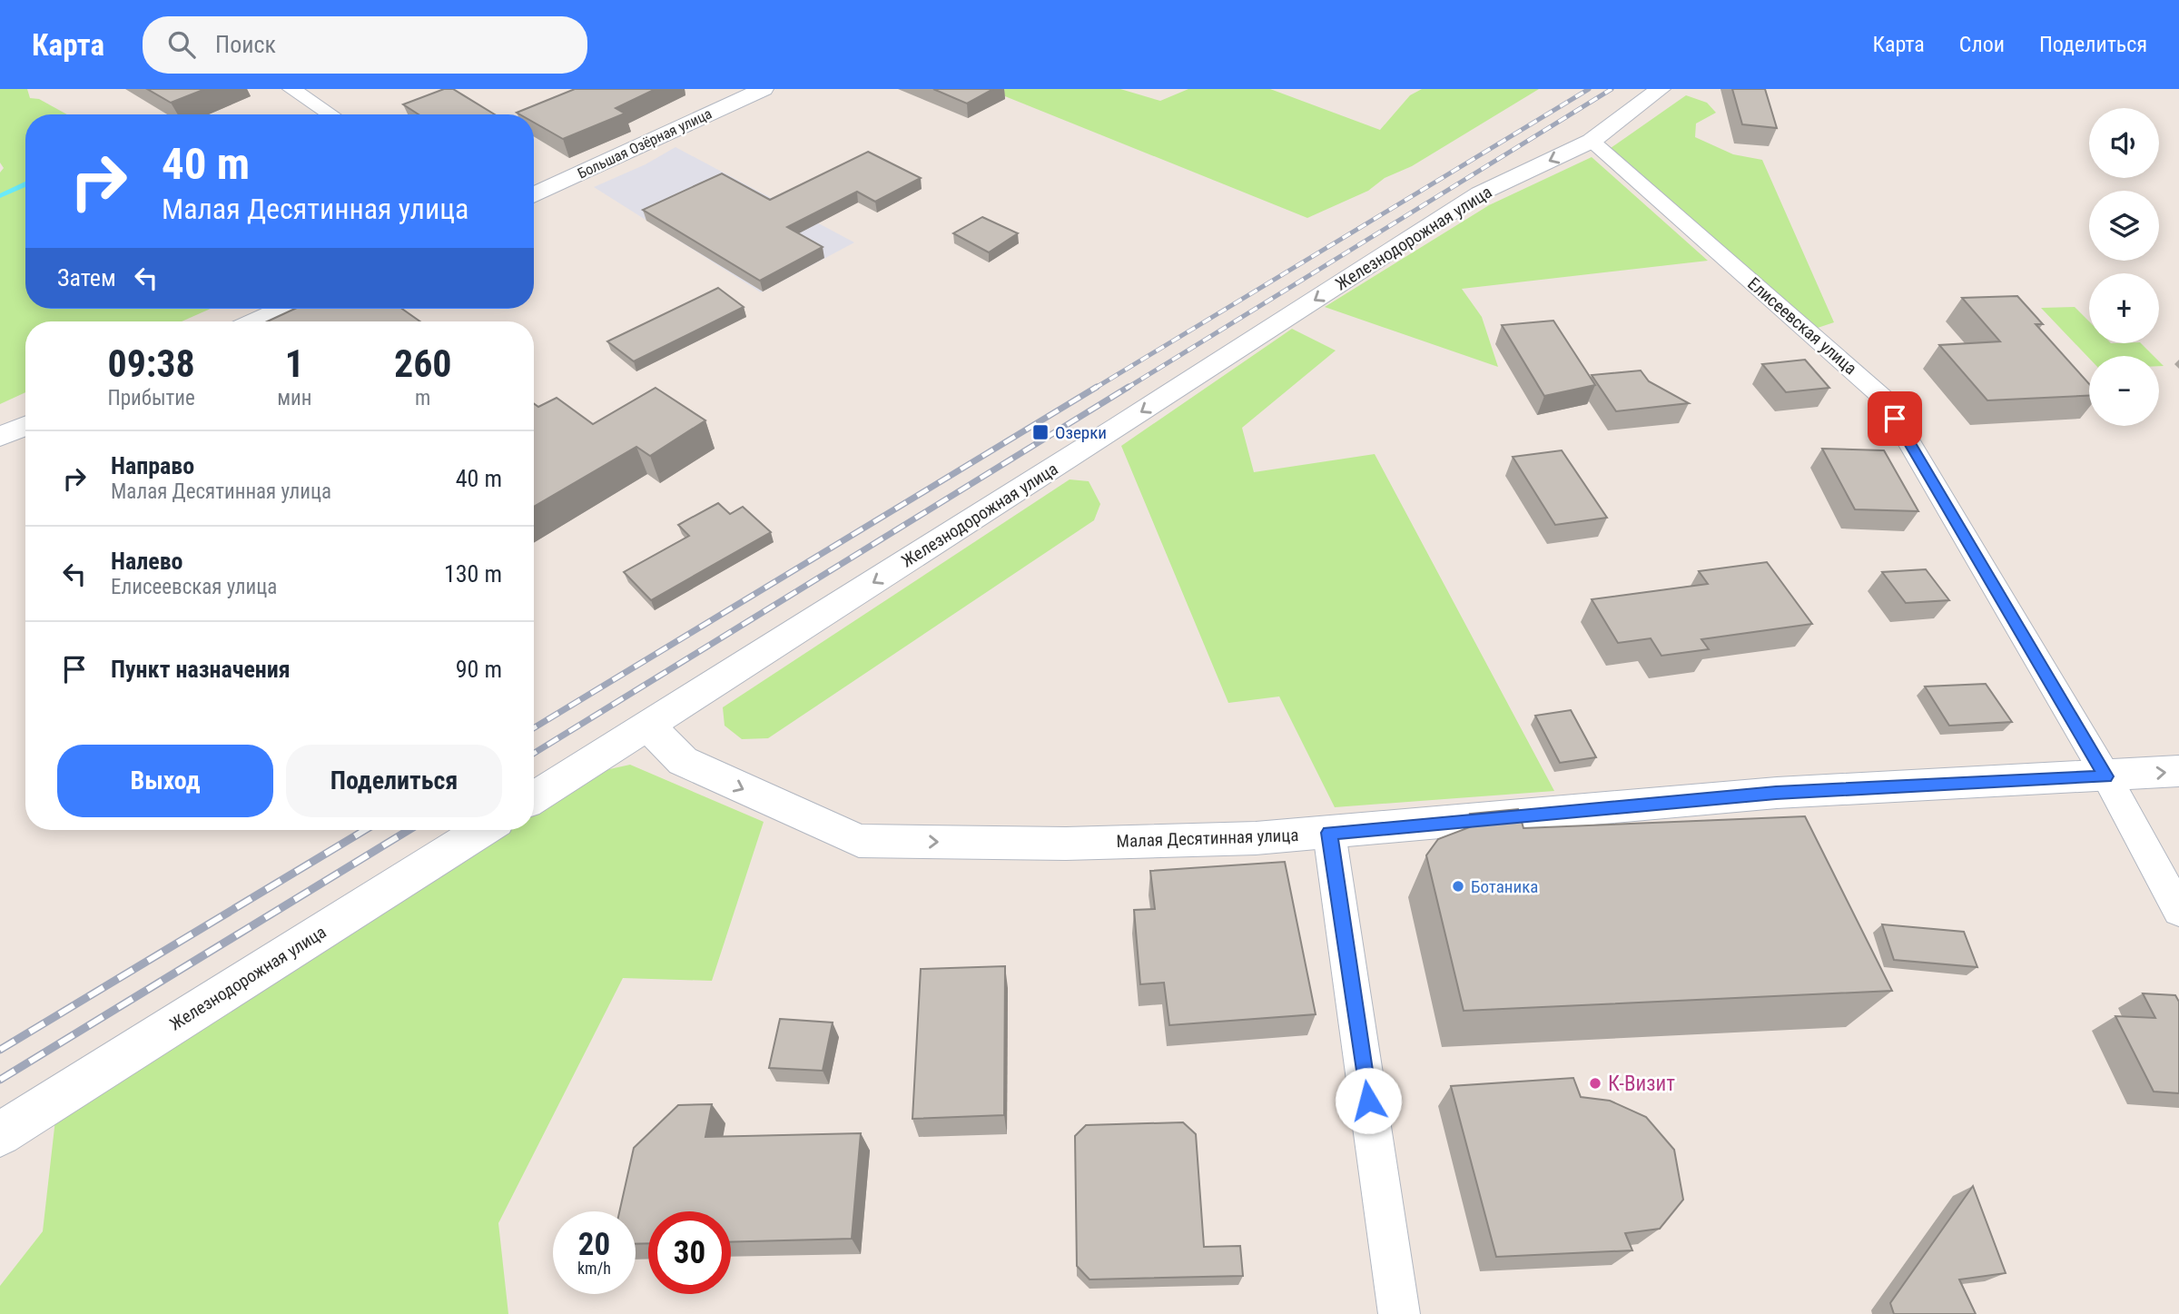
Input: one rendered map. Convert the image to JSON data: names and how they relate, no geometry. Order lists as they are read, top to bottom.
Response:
{
  "streets": {
    "street": [
      "Большая Озёрная улица",
      "Железнодорожная улица",
      "Елисеевская улица",
      "Малая Десятинная улица"
    ]
  },
  "crossings": [
    ["Железнодорожная улица", "Елисеевская улица"],
    ["Железнодорожная улица", "Малая Десятинная улица"],
    ["Елисеевская улица", "Малая Десятинная улица"]
  ],
  "one_way": ["Железнодорожная улица", "Малая Десятинная улица"],
  "places": {
    "transit": ["Озерки"],
    "other": ["Ботаника", "К-Визит"]
  },
  "page": {
    "header": "Карта",
    "search": "Поиск",
    "nav": ["Карта", "Слои", "Поделиться"],
    "map_buttons": ["+", "−"],
    "turn": ["40 m", "Малая Десятинная улица"],
    "then": "Затем",
    "eta": [
      "09:38",
      "Прибытие",
      "1",
      "мин",
      "260",
      "m"
    ],
    "list": [
      {
        "name": "Направо",
        "note": "Малая Десятинная улица",
        "value": "40 m"
      },
      {
        "name": "Налево",
        "note": "Елисеевская улица",
        "value": "130 m"
      },
      {
        "name": "Пункт назначения",
        "value": "90 m"
      }
    ],
    "buttons": ["Выход", "Поделиться"],
    "speed": "20 km/h",
    "limit": "30"
  }
}
